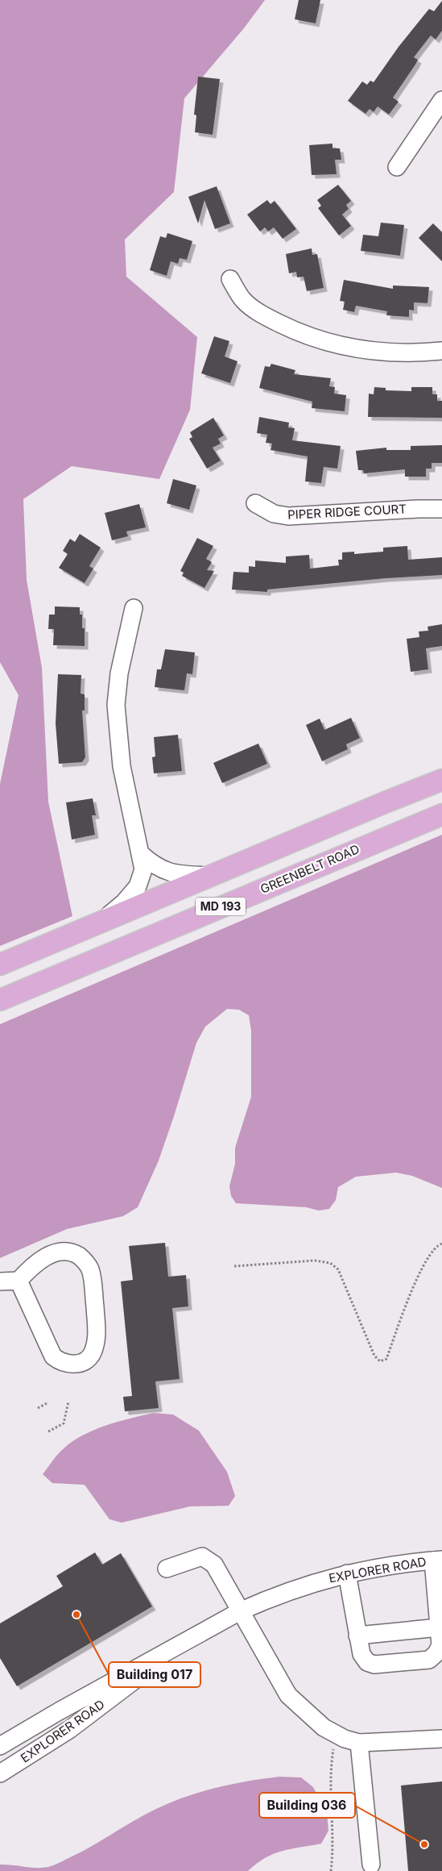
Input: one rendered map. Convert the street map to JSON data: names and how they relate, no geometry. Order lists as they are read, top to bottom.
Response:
{
  "streets": {
    "main road": ["GREENBELT ROAD", "MD 193"],
    "street": ["PIPER RIDGE COURT", "EXPLORER ROAD"]
  },
  "places": ["Building 017", "Building 036"]
}
